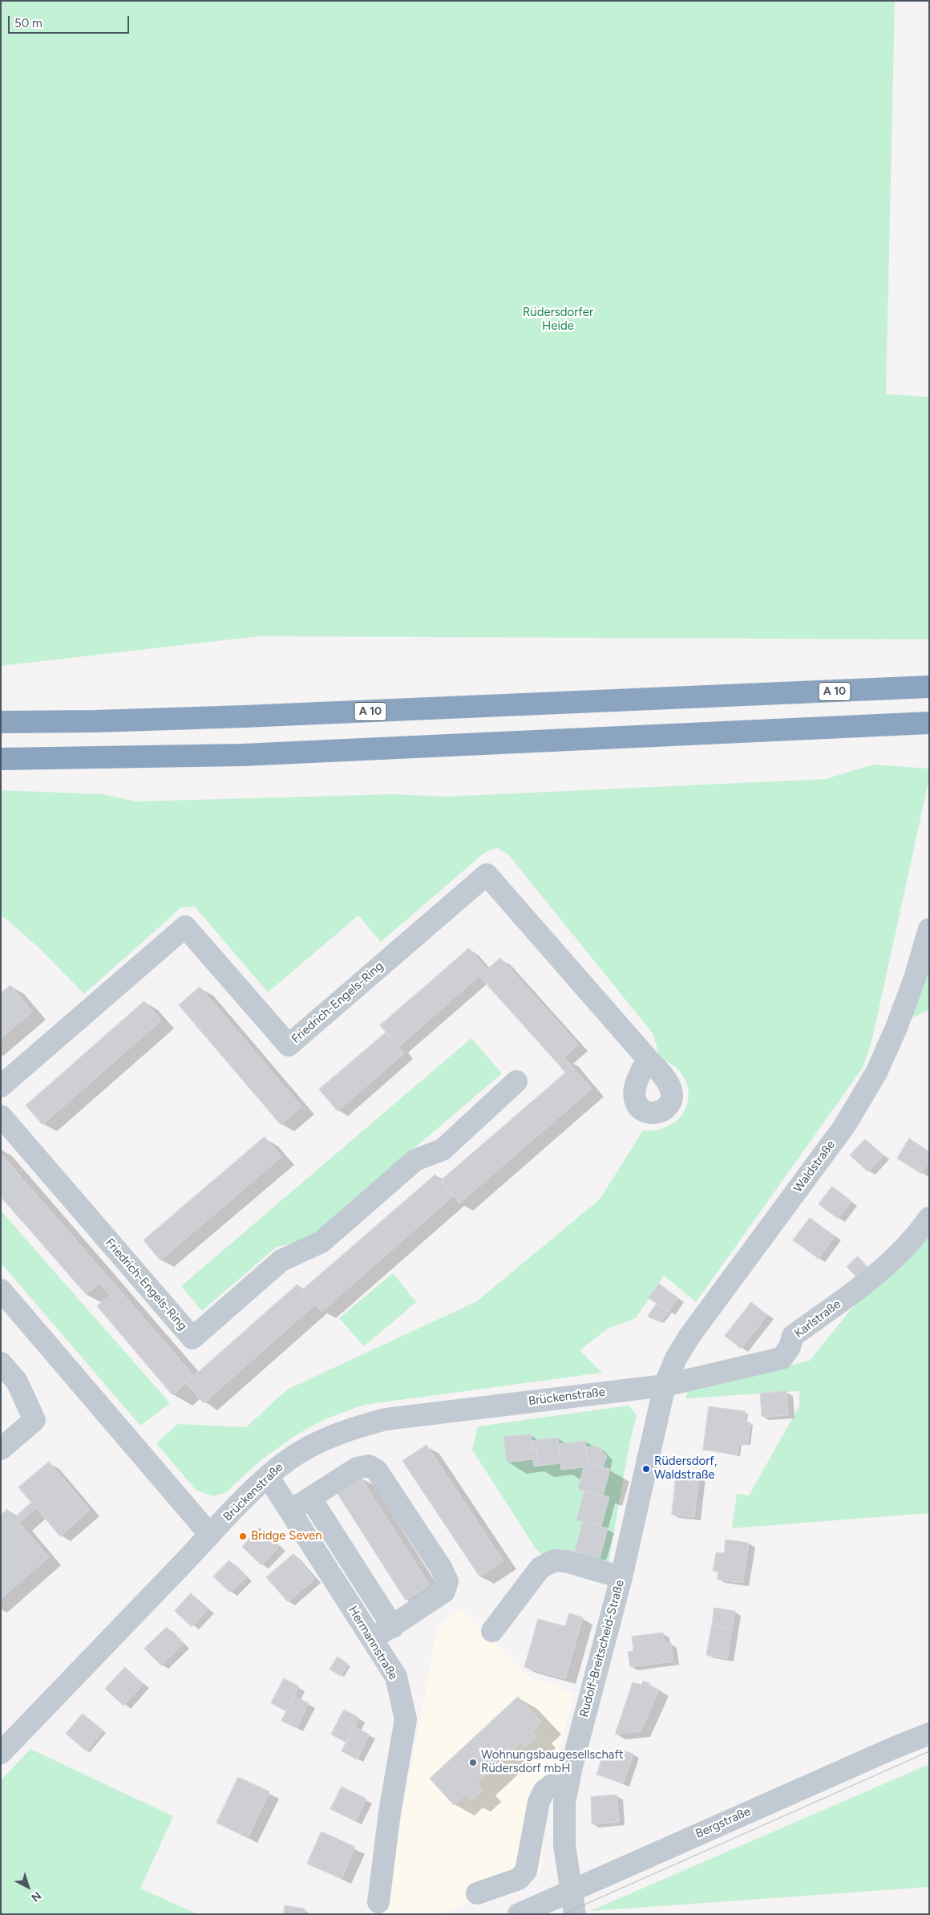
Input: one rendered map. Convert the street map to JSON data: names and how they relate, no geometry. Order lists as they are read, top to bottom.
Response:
{
  "streets": {
    "highway": ["A 10"],
    "street": [
      "Friedrich-Engels-Ring",
      "Waldstraße",
      "Karlstraße",
      "Brückenstraße",
      "Hermannstraße",
      "Rudolf-Breitscheid-Straße",
      "Bergstraße"
    ]
  },
  "crossings": [
    ["Waldstraße", "Karlstraße"],
    ["Waldstraße", "Brückenstraße"],
    ["Waldstraße", "Rudolf-Breitscheid-Straße"],
    ["Karlstraße", "Brückenstraße"],
    ["Karlstraße", "Rudolf-Breitscheid-Straße"],
    ["Brückenstraße", "Hermannstraße"],
    ["Brückenstraße", "Rudolf-Breitscheid-Straße"],
    ["Rudolf-Breitscheid-Straße", "Bergstraße"]
  ],
  "parks": ["Rüdersdorfer Heide"],
  "places": ["Rüdersdorf, Waldstraße", "Bridge Seven", "Wohnungsbaugesellschaft Rüdersdorf mbH"],
  "scale_bar": "50 m",
  "north": "bottom right"
}
